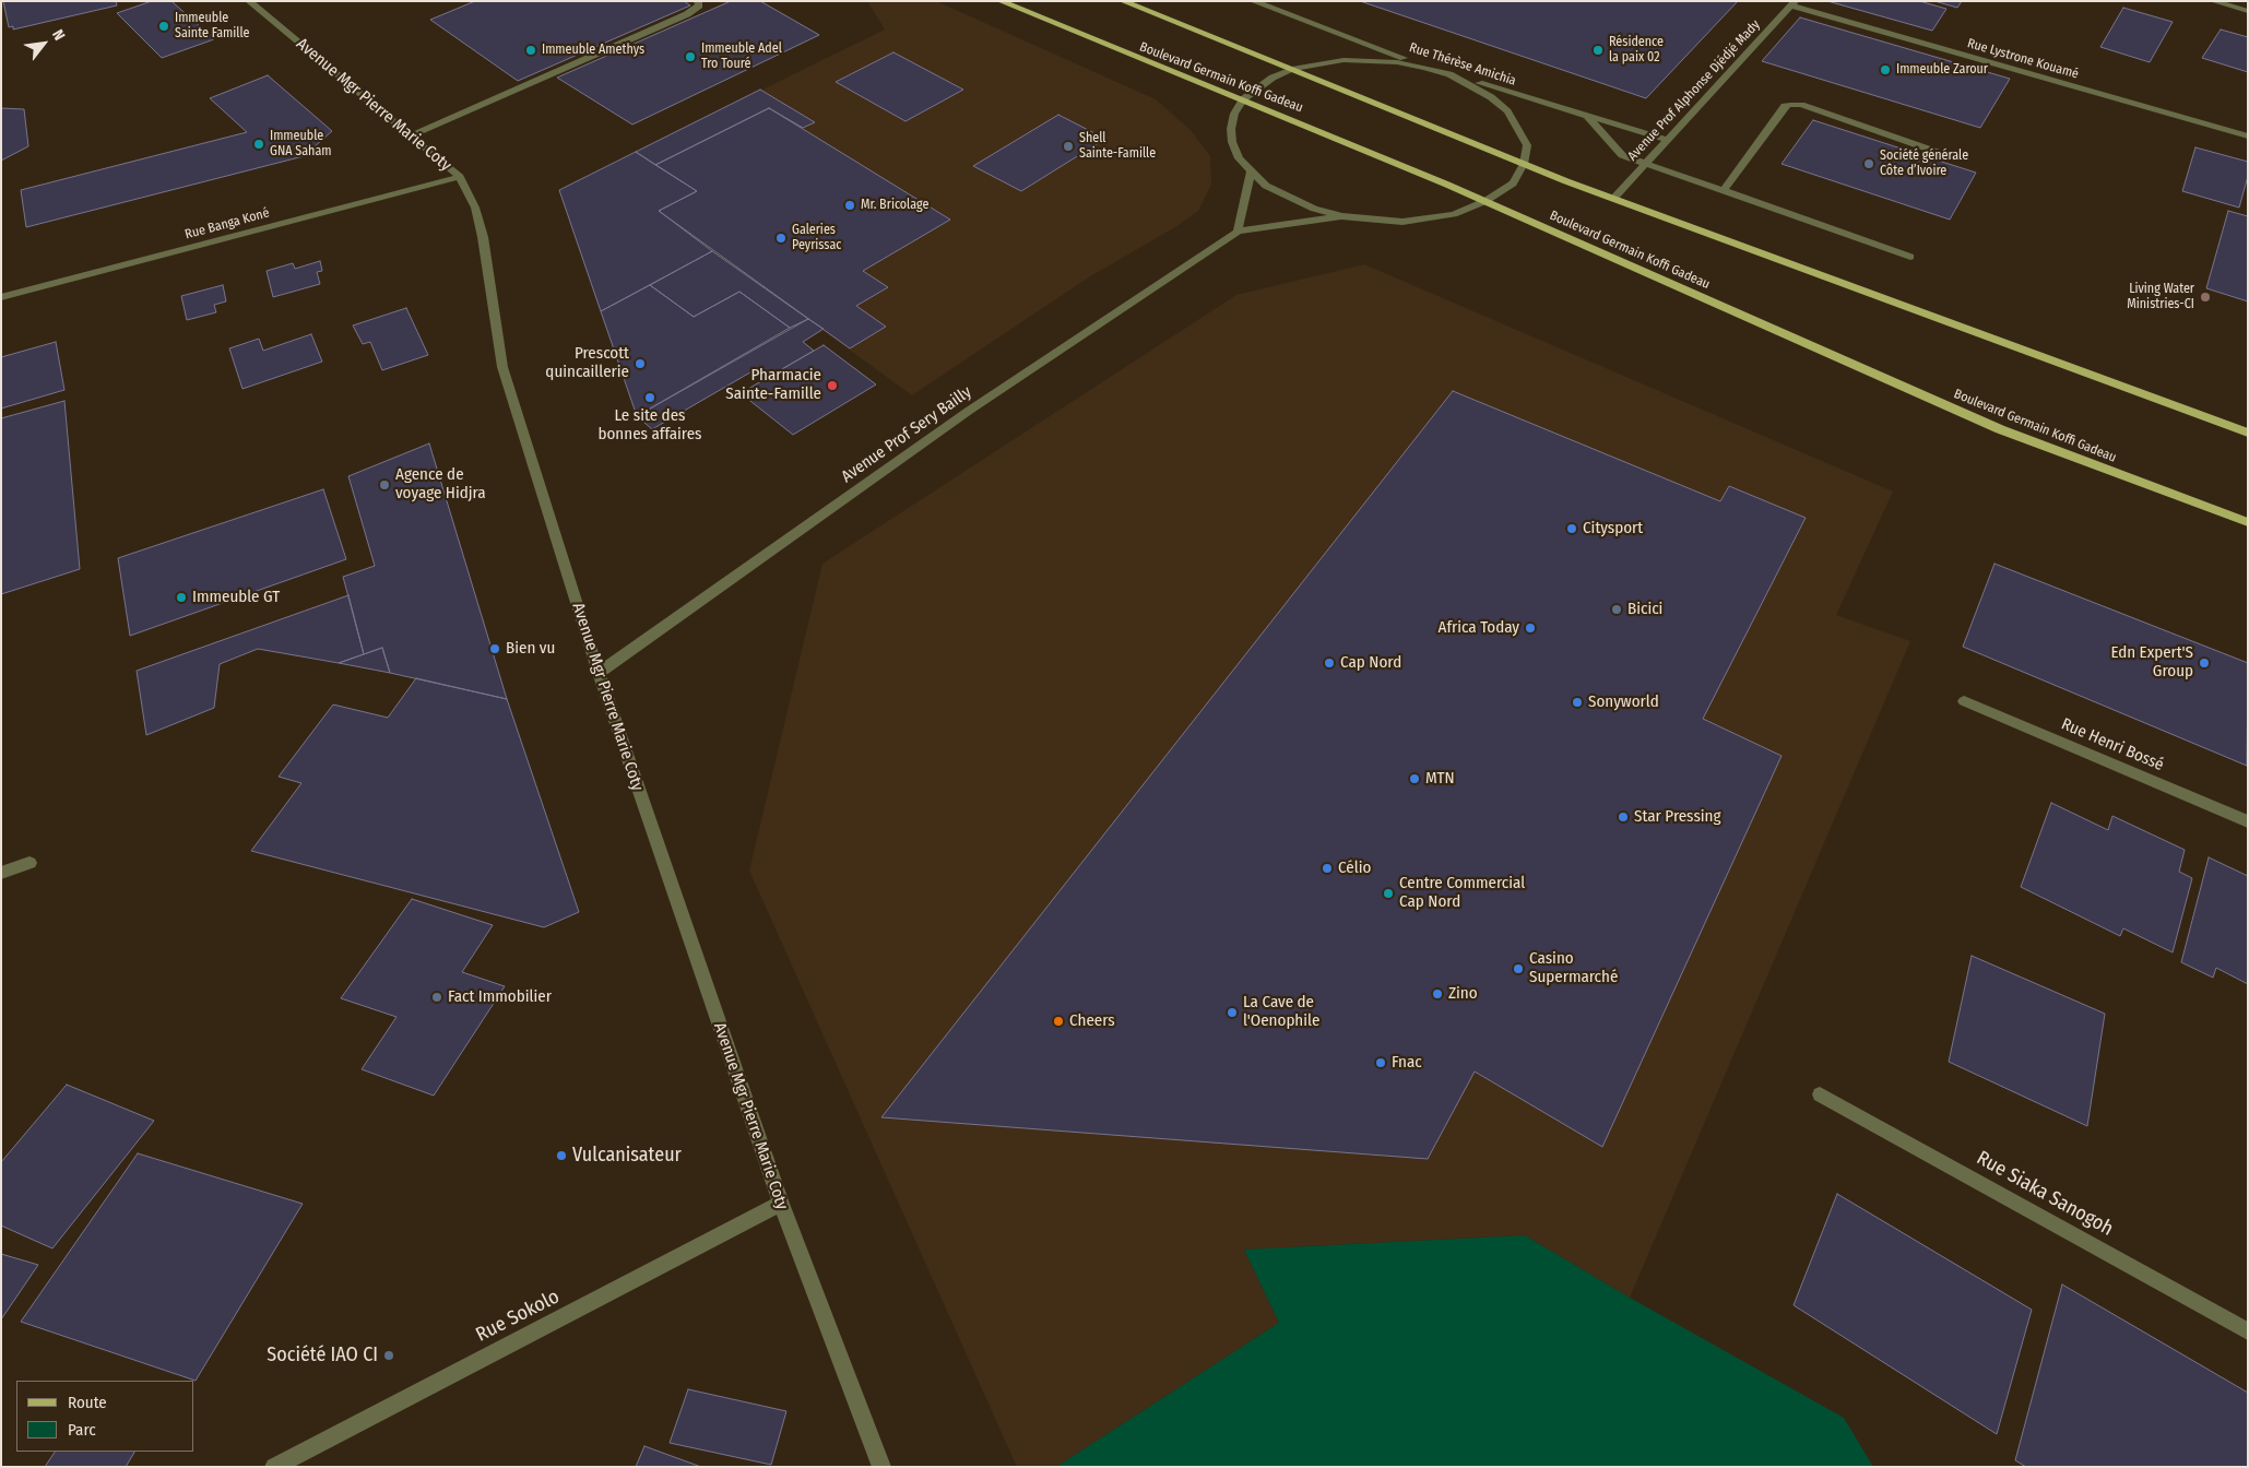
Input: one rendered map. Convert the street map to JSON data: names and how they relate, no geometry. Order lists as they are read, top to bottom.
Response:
{
  "streets": {
    "main road": ["Boulevard Germain Koffi Gadeau"],
    "street": [
      "Rue Lystrone Kouamé",
      "Rue Thérèse Amichia",
      "Avenue Prof Alphonse Djédjé Mady",
      "Avenue Mgr Pierre Marie Coty",
      "Rue Banga Koné",
      "Avenue Prof Sery Bailly",
      "Rue Henri Bossé",
      "Rue Siaka Sanogoh",
      "Rue Sokolo"
    ]
  },
  "crossings": [
    ["Rue Lystrone Kouamé", "Avenue Prof Alphonse Djédjé Mady"],
    ["Rue Thérèse Amichia", "Avenue Prof Alphonse Djédjé Mady"],
    ["Boulevard Germain Koffi Gadeau", "Avenue Prof Alphonse Djédjé Mady"],
    ["Avenue Mgr Pierre Marie Coty", "Rue Banga Koné"],
    ["Avenue Mgr Pierre Marie Coty", "Avenue Prof Sery Bailly"],
    ["Avenue Mgr Pierre Marie Coty", "Rue Sokolo"]
  ],
  "places": [
    "Immeuble Sainte Famille",
    "Immeuble Amethys",
    "Résidence la paix 02",
    "Immeuble Adel Tro Touré",
    "Immeuble Zarour",
    "Immeuble GNA Saham",
    "Shell Sainte-Famille",
    "Société générale Côte d’Ivoire",
    "Mr. Bricolage",
    "Galeries Peyrissac",
    "Living Water Ministries-CI",
    "Prescott quincaillerie",
    "Pharmacie Sainte-Famille",
    "Le site des bonnes affaires",
    "Agence de voyage Hidjra",
    "Citysport",
    "Immeuble GT",
    "Bicici",
    "Africa Today",
    "Bien vu",
    "Cap Nord",
    "Edn Expert'S Group",
    "Sonyworld",
    "MTN",
    "Star Pressing",
    "Célio",
    "Centre Commercial Cap Nord",
    "Casino Supermarché",
    "Zino",
    "Fact Immobilier",
    "La Cave de l'Oenophile",
    "Cheers",
    "Fnac",
    "Vulcanisateur",
    "Société IAO CI"
  ],
  "legend": ["Route", "Parc"],
  "north": "top right"
}
